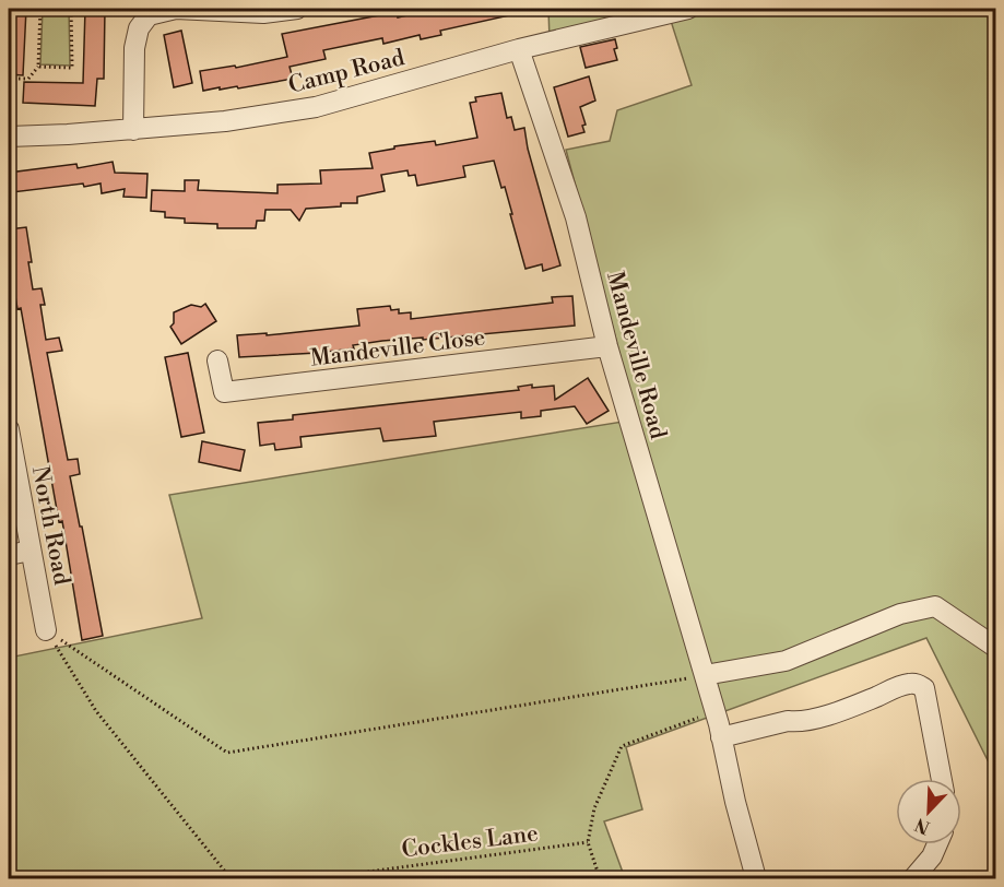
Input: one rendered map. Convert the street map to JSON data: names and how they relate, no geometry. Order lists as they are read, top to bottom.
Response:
{
  "streets": {
    "street": [
      "Camp Road",
      "Mandeville Close",
      "Mandeville Road",
      "North Road"
    ],
    "path": ["Cockles Lane"]
  },
  "crossings": [
    ["Camp Road", "Mandeville Road"],
    ["Mandeville Close", "Mandeville Road"]
  ],
  "north": "bottom left"
}
